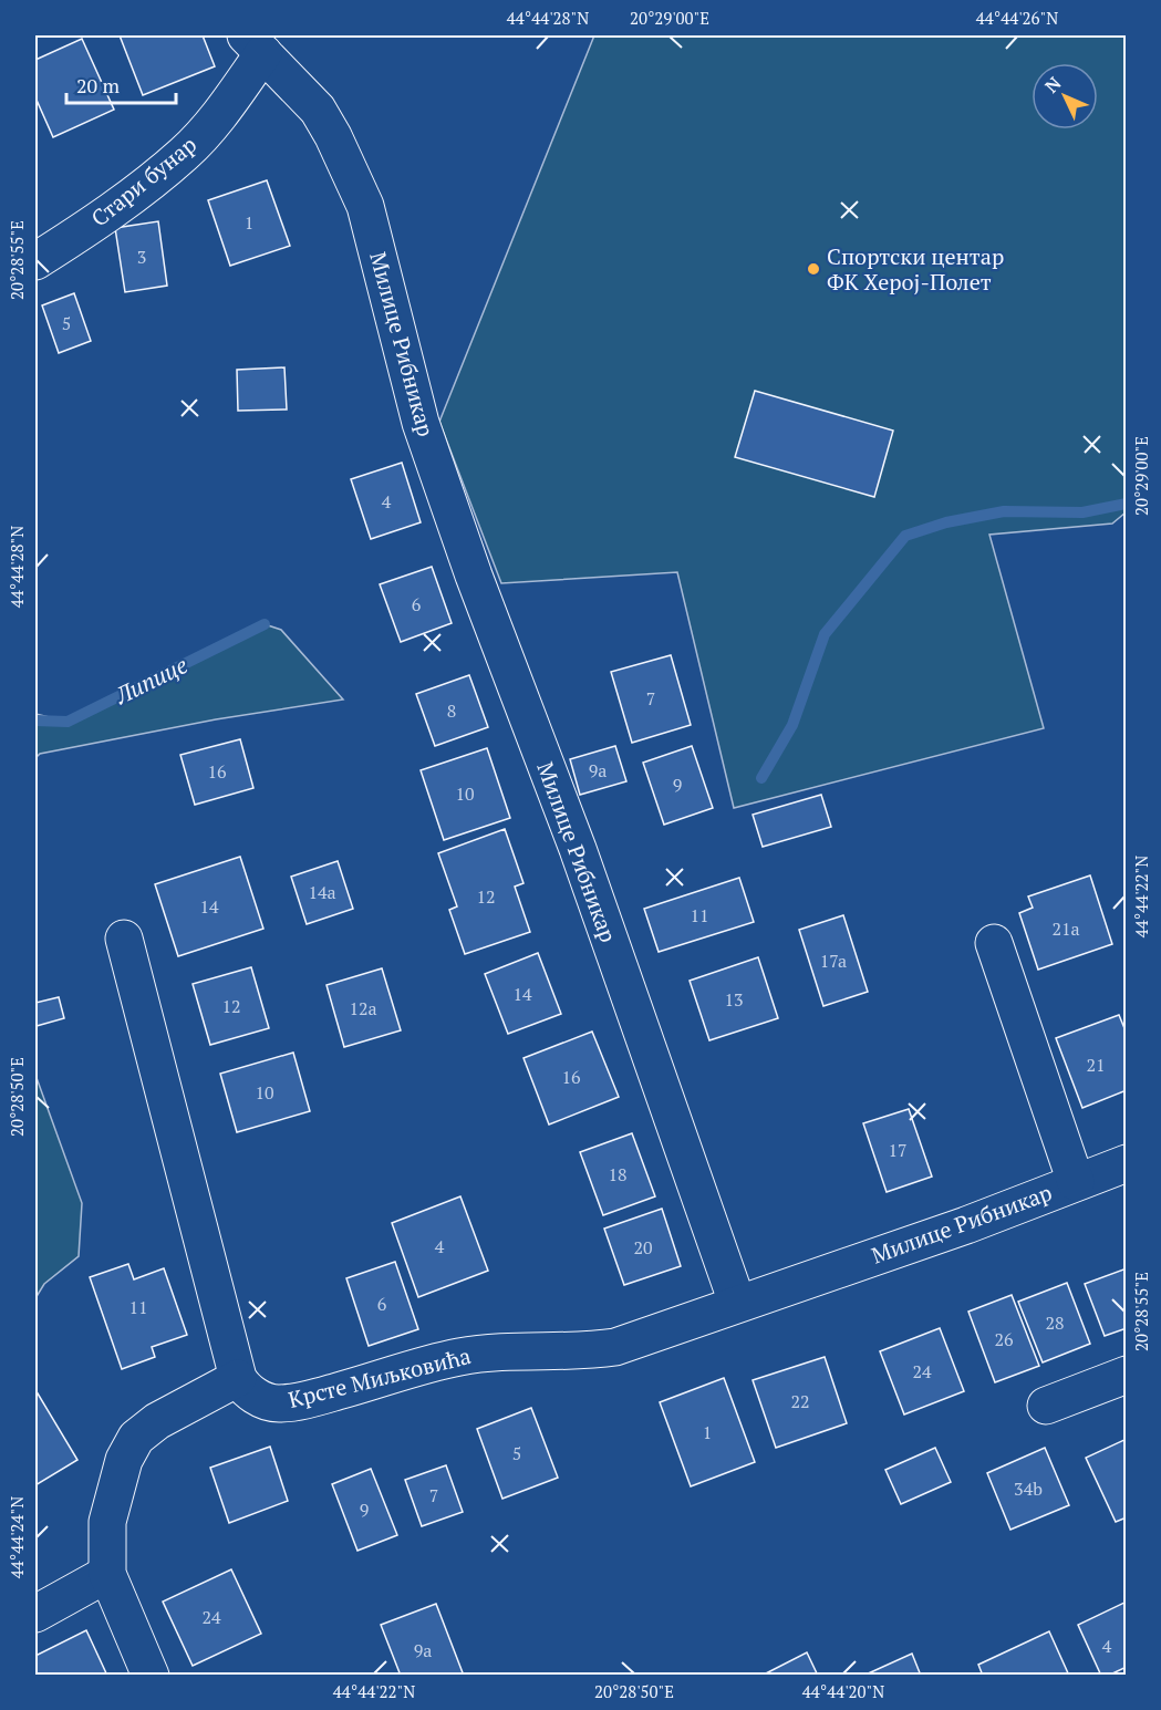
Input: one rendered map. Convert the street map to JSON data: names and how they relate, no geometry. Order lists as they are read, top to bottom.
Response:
{
  "streets": {
    "street": ["Стари бунар", "Милице Рибникар", "Крсте Миљковића"]
  },
  "crossings": [
    ["Стари бунар", "Милице Рибникар"],
    ["Милице Рибникар", "Крсте Миљковића"]
  ],
  "water": ["Липице"],
  "places": ["Спортски центар ФК Херој-Полет"],
  "house_numbers": [
    "1",
    "3",
    "5",
    "4",
    "6",
    "7",
    "8",
    "9a",
    "16",
    "9",
    "10",
    "14a",
    "12",
    "14",
    "11",
    "21a",
    "17a",
    "14",
    "13",
    "12",
    "12a",
    "21",
    "16",
    "10",
    "17",
    "18",
    "4",
    "20",
    "6",
    "11",
    "28",
    "26",
    "24",
    "22",
    "1",
    "5",
    "34b",
    "7",
    "9",
    "24",
    "4",
    "9a"
  ],
  "scale_bar": "20 m",
  "north": "top left",
  "coordinates": [
    "44°44'28\"N",
    "20°29'00\"E",
    "44°44'26\"N",
    "20°28'55\"E",
    "44°44'22\"N",
    "20°28'50\"E",
    "44°44'24\"N",
    "44°44'20\"N"
  ]
}
